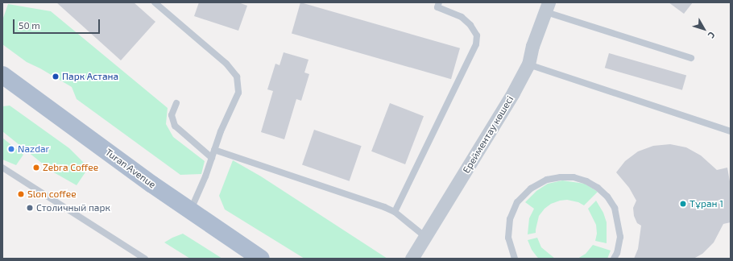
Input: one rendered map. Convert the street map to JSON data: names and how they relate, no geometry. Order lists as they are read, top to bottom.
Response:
{
  "streets": {
    "main road": ["Turan Avenue"],
    "street": ["Ерейментау көшесі"]
  },
  "places": [
    "Парк Астана",
    "Nazdar",
    "Zebra Coffee",
    "Slon coffee",
    "Тұран 1",
    "Столичный парк"
  ],
  "scale_bar": "50 m",
  "north": "bottom right"
}
